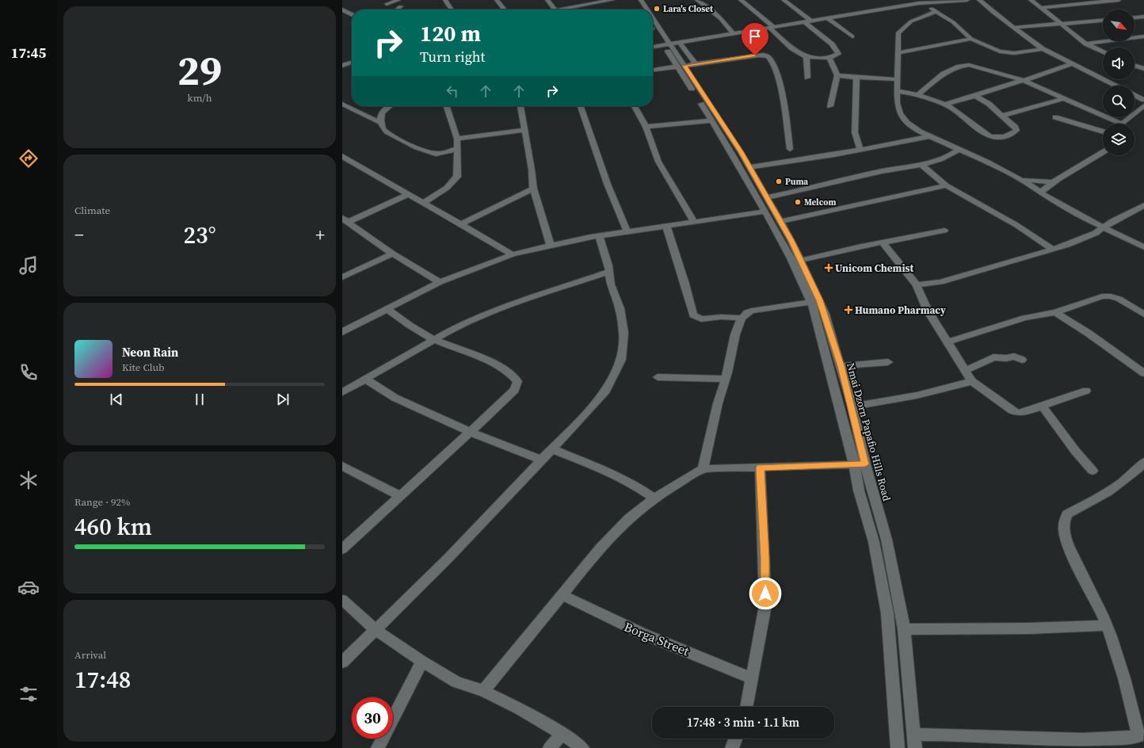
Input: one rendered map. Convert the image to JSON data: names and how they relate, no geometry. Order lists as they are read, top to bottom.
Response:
{
  "streets": {
    "street": ["Nmai Dzorn Papafio Hills Road", "Borga Street"]
  },
  "places": {
    "other": ["Lara's Closet", "Puma", "Melcom"],
    "health": ["Unicom Chemist", "Humano Pharmacy"]
  },
  "north": "bottom right",
  "page": {
    "tabs": "17:45",
    "tile": [
      ["29", "km/h"],
      "Climate",
      ["Range · 92%", "460 km"],
      ["Arrival", "17:48"]
    ],
    "turn": ["120 m", "Turn right"],
    "heat": ["−", "23°", "+"],
    "song": ["Neon Rain", "Kite Club"],
    "limit": "30",
    "trip": "17:48 · 3 min · 1.1 km"
  }
}
